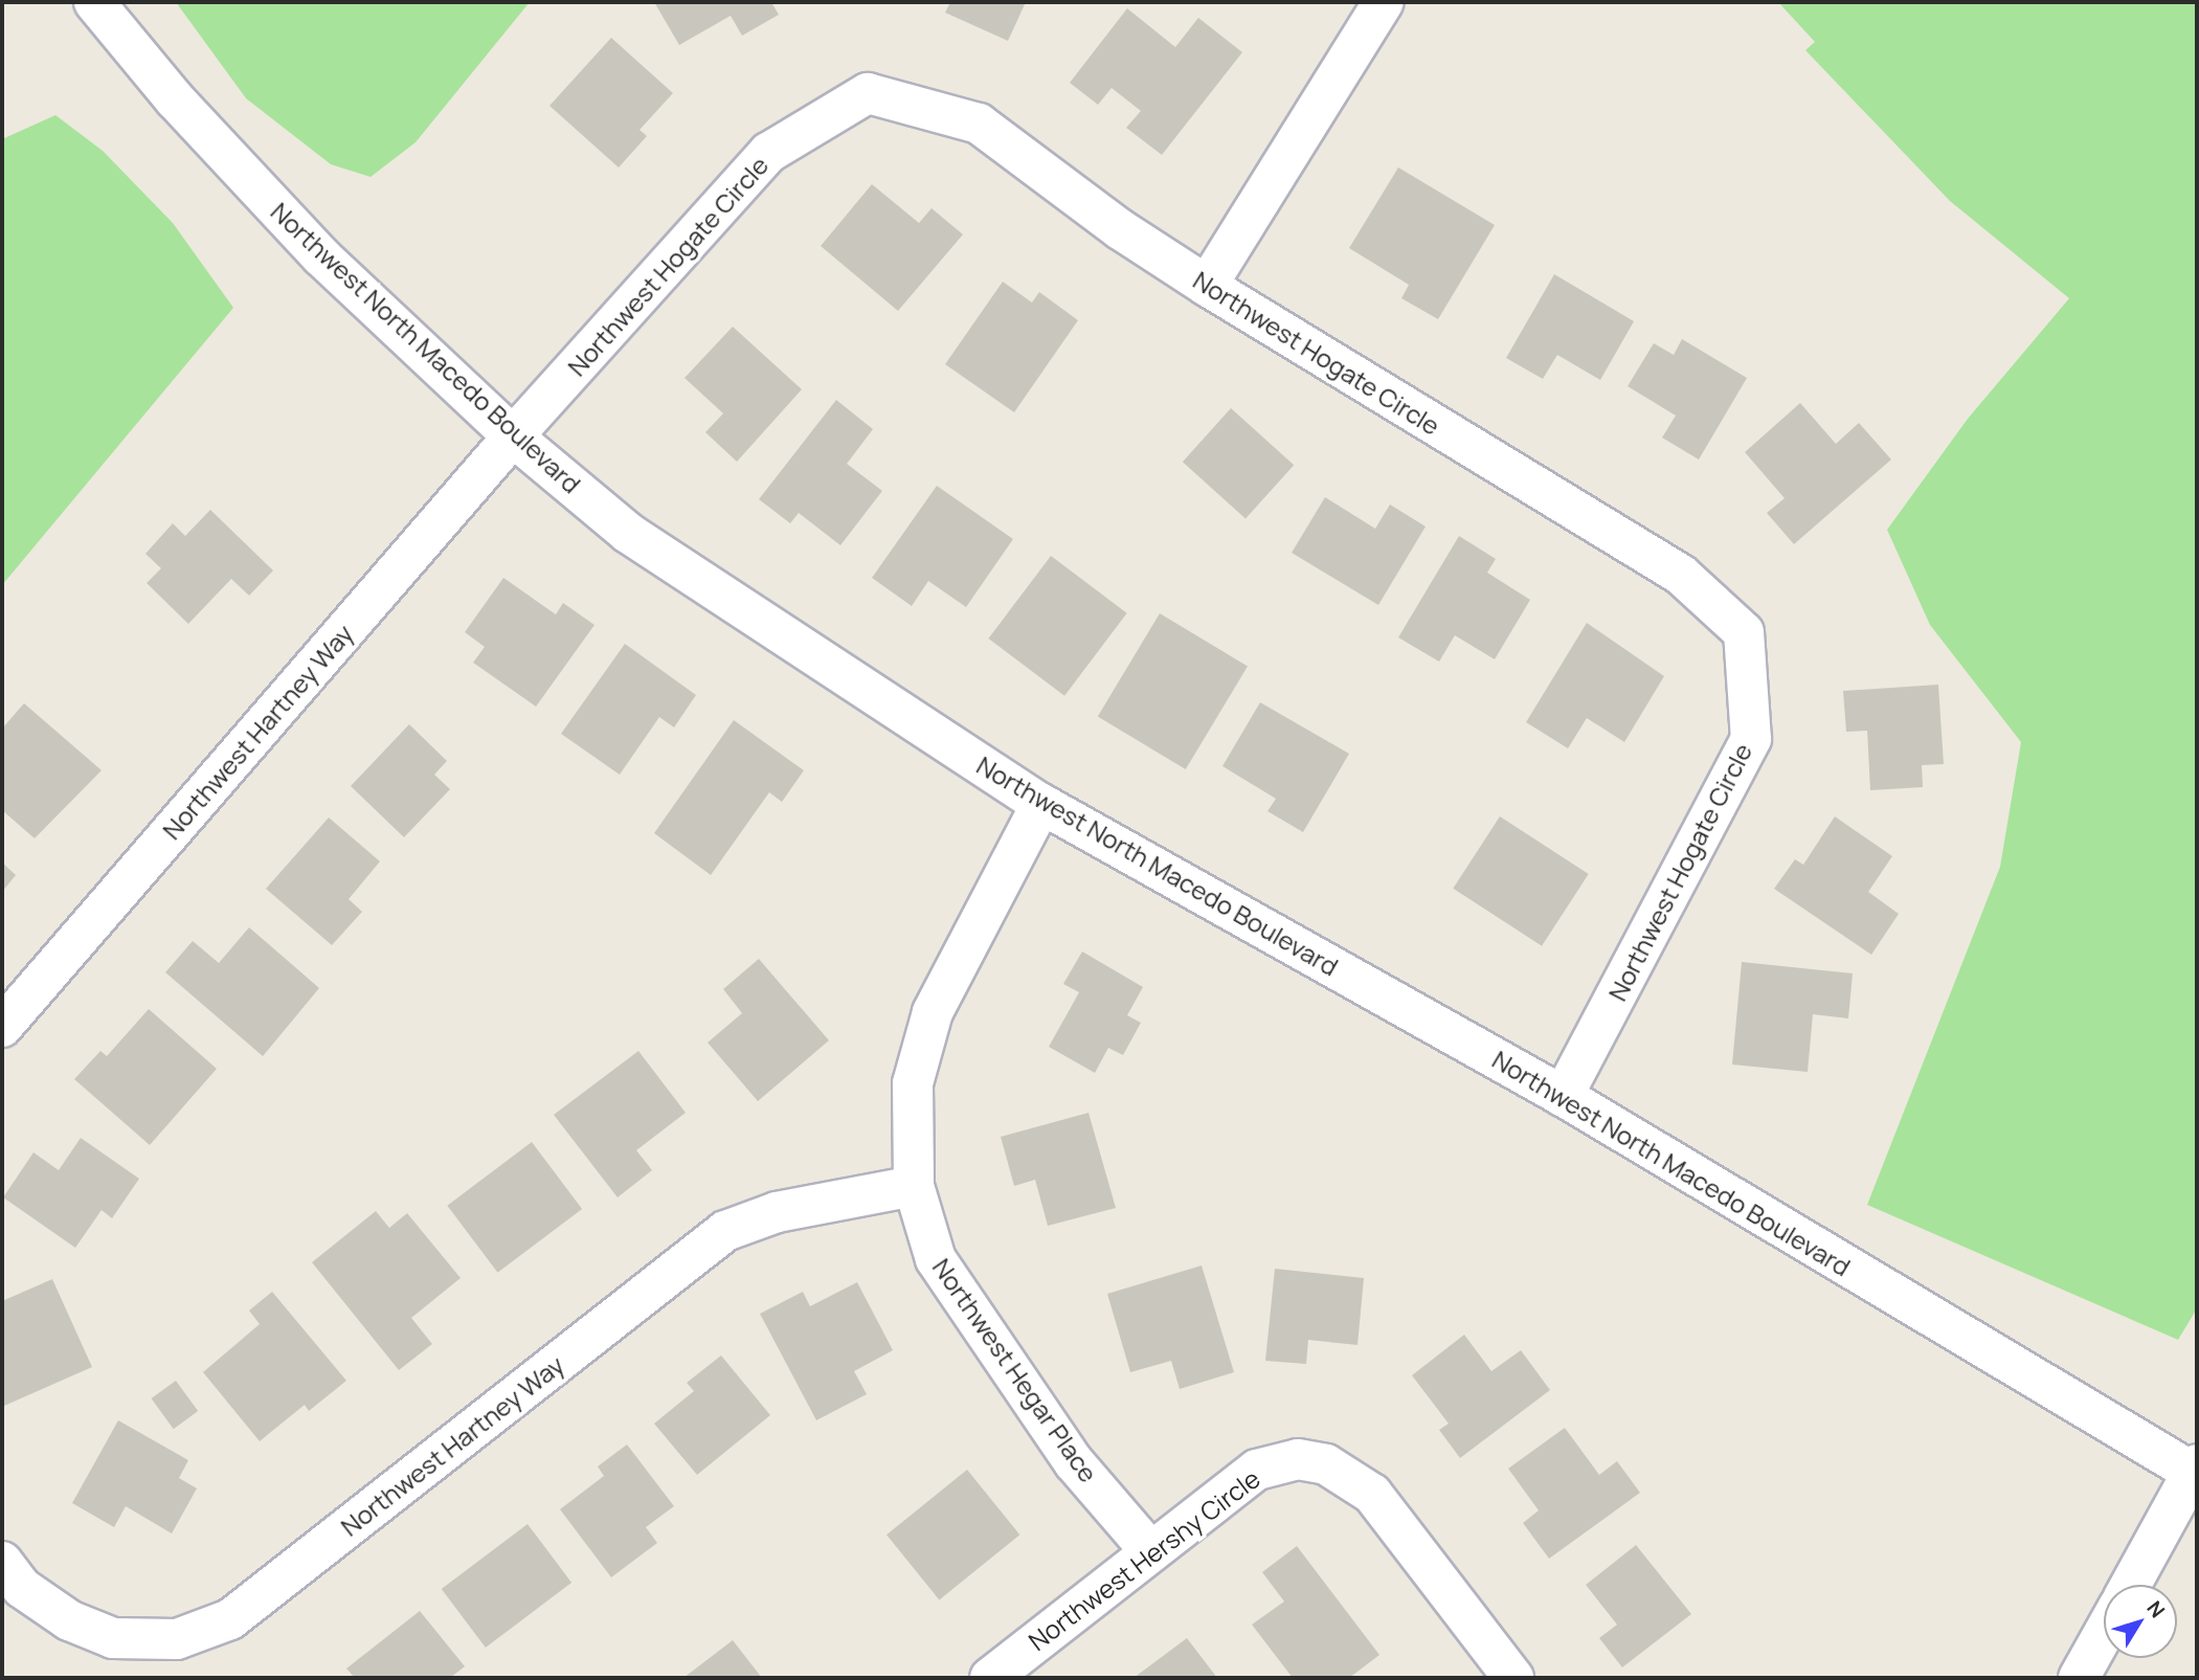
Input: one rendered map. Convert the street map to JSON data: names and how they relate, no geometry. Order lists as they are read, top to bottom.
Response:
{
  "streets": {
    "street": [
      "Northwest Hogate Circle",
      "Northwest North Macedo Boulevard",
      "Northwest Hartney Way",
      "Northwest Hegar Place",
      "Northwest Hershy Circle"
    ]
  },
  "crossings": [
    ["Northwest Hogate Circle", "Northwest North Macedo Boulevard"],
    ["Northwest Hogate Circle", "Northwest Hartney Way"],
    ["Northwest North Macedo Boulevard", "Northwest Hartney Way"],
    ["Northwest North Macedo Boulevard", "Northwest Hegar Place"],
    ["Northwest Hartney Way", "Northwest Hegar Place"],
    ["Northwest Hegar Place", "Northwest Hershy Circle"]
  ],
  "north": "top right"
}
